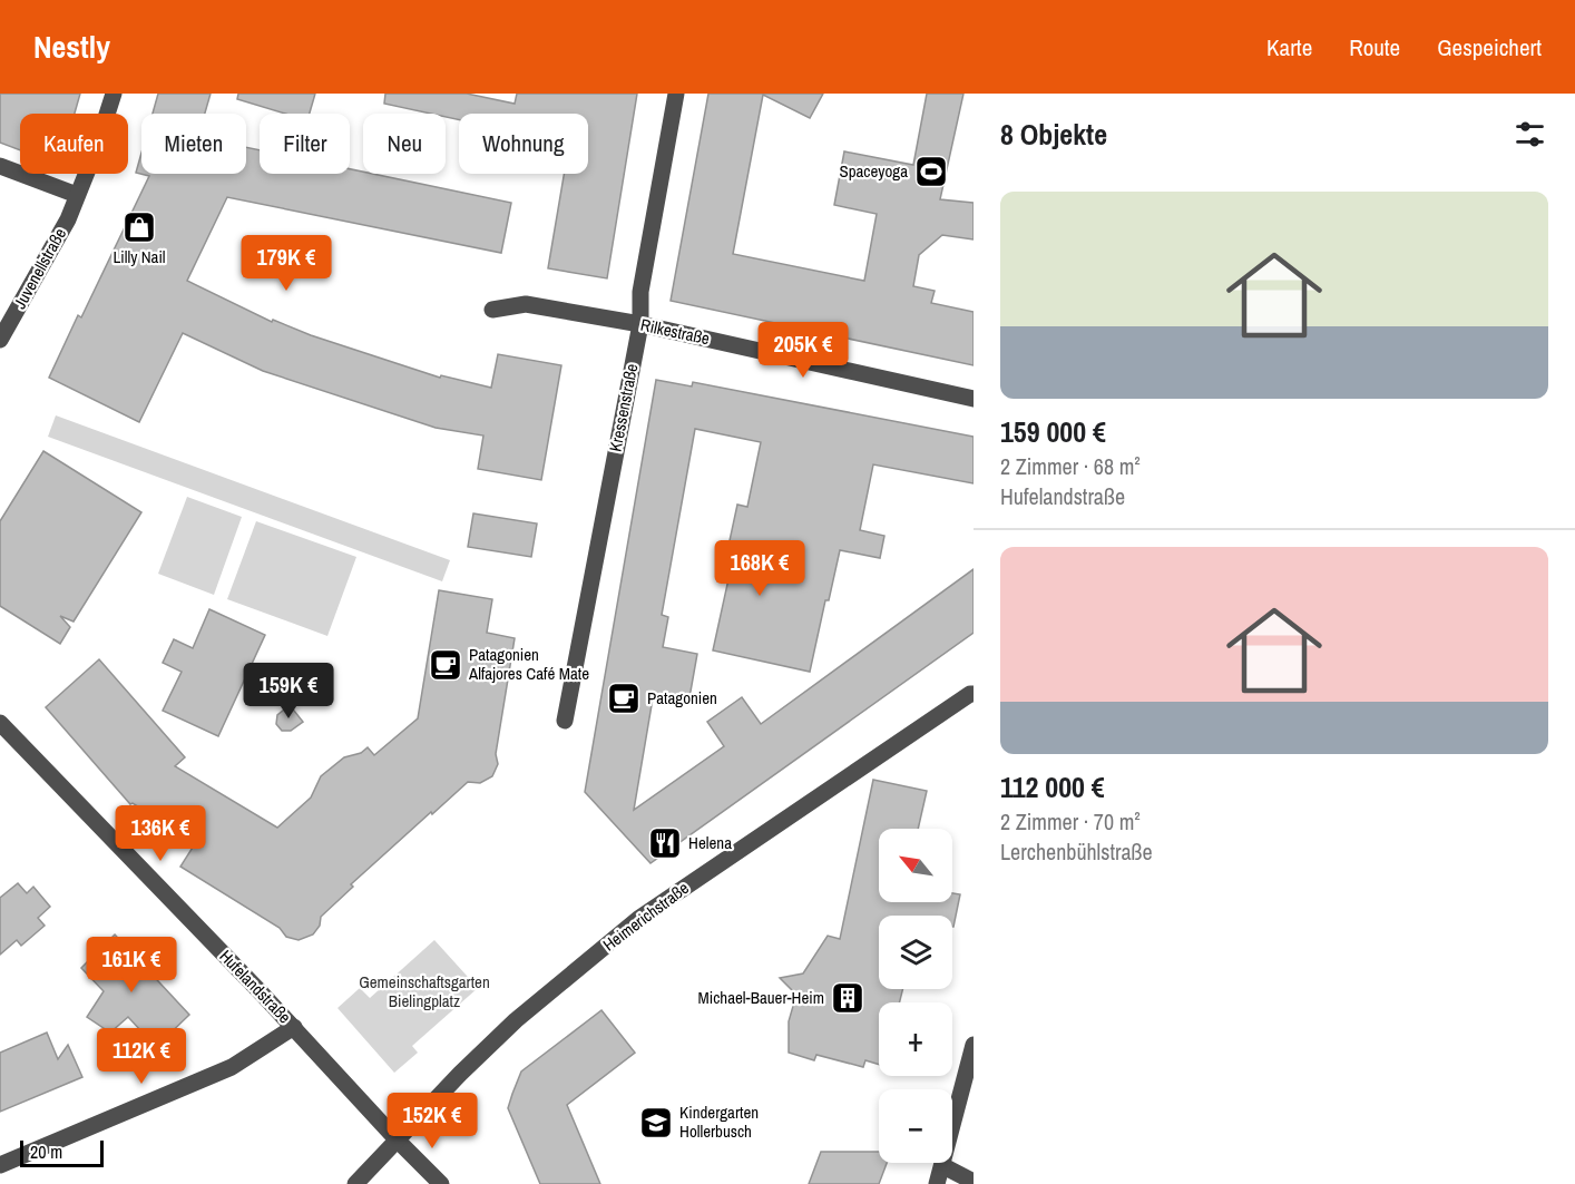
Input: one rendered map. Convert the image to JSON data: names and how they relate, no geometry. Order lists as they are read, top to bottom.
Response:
{
  "streets": {
    "street": [
      "Juvenellstraße",
      "Rilkestraße",
      "Kressenstraße",
      "Heimerichstraße",
      "Hufelandstraße"
    ]
  },
  "crossings": [
    ["Rilkestraße", "Kressenstraße"],
    ["Heimerichstraße", "Hufelandstraße"]
  ],
  "parks": ["Gemeinschaftsgarten Bielingplatz"],
  "places": {
    "sports": ["Spaceyoga"],
    "shop": ["Lilly Nail"],
    "cafe": ["Patagonien Alfajores Café Mate", "Patagonien"],
    "restaurant": ["Helena"],
    "building": ["Michael-Bauer-Heim"],
    "school or university": ["Kindergarten Hollerbusch"]
  },
  "scale_bar": "20 m",
  "north": "top left",
  "page": {
    "header": "Nestly",
    "nav": ["Karte", "Route", "Gespeichert"],
    "heading": "8 Objekte",
    "chip": [
      "Kaufen",
      "Mieten",
      "Filter",
      "Neu",
      "Wohnung"
    ],
    "list": [
      {
        "name": "159 000 €",
        "note": "2 Zimmer · 68 m² · Hufelandstraße"
      },
      {
        "name": "112 000 €",
        "note": "2 Zimmer · 70 m² · Lerchenbühlstraße"
      }
    ],
    "price": [
      "179K €",
      "205K €",
      "168K €",
      "159K €",
      "136K €",
      "161K €",
      "112K €",
      "152K €"
    ],
    "map_buttons": ["+", "−"],
    "scale": "20 m"
  }
}
